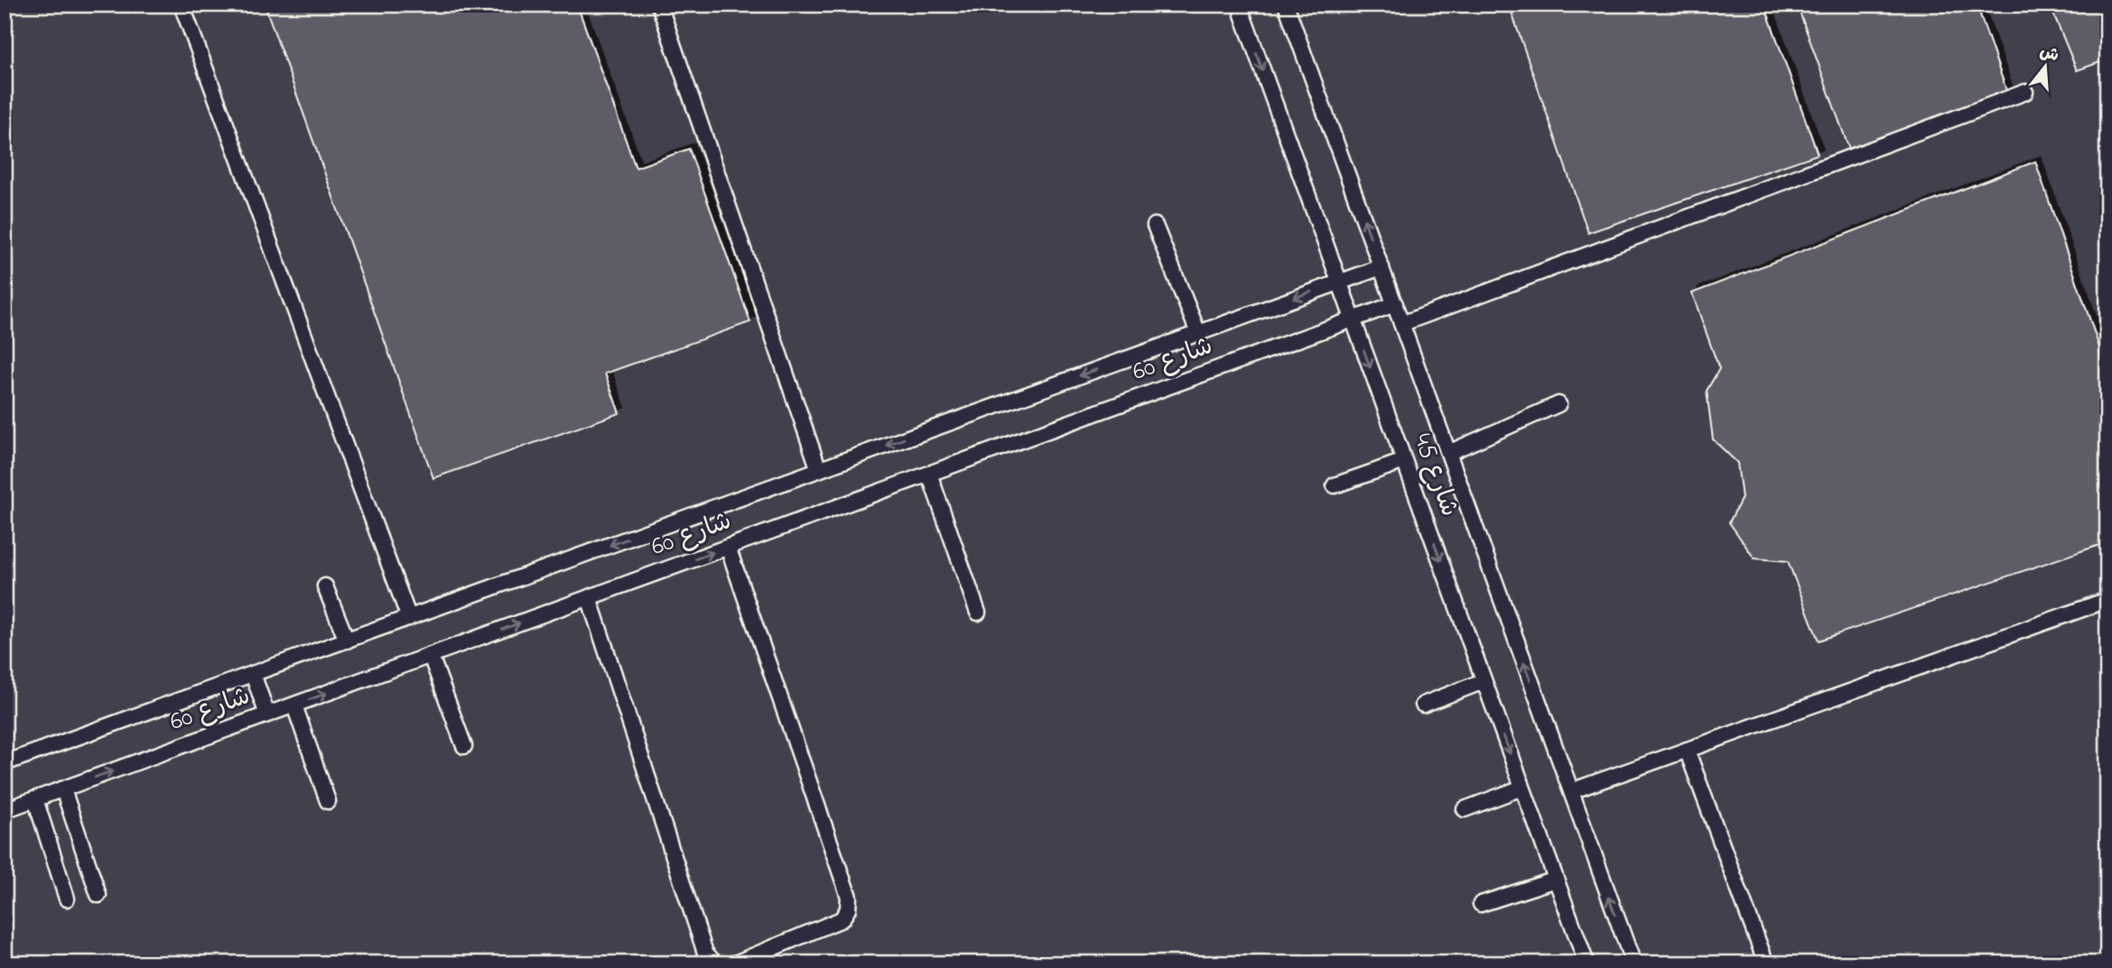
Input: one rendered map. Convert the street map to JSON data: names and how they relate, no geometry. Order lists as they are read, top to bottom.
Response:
{
  "streets": {
    "lane": ["شارع 60", "شارع 45"]
  },
  "crossings": [
    ["شارع 60", "شارع 45"]
  ],
  "north": "top"
}
